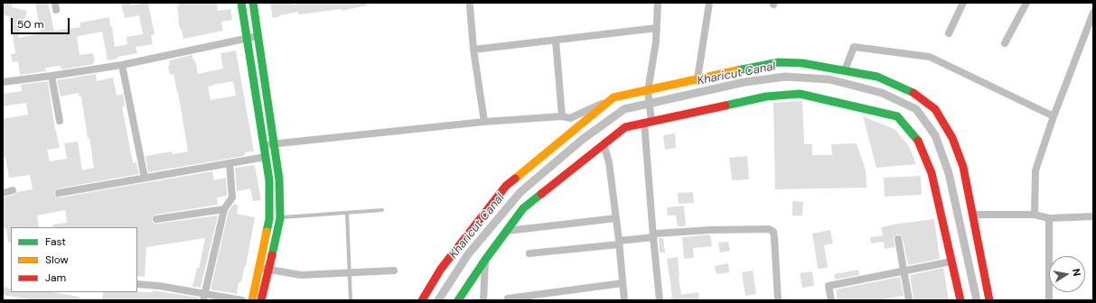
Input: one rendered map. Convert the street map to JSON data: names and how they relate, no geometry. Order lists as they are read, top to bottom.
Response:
{
  "water": ["Kharicut Canal"],
  "legend": ["Fast", "Slow", "Jam"],
  "scale_bar": "50 m",
  "north": "right"
}
